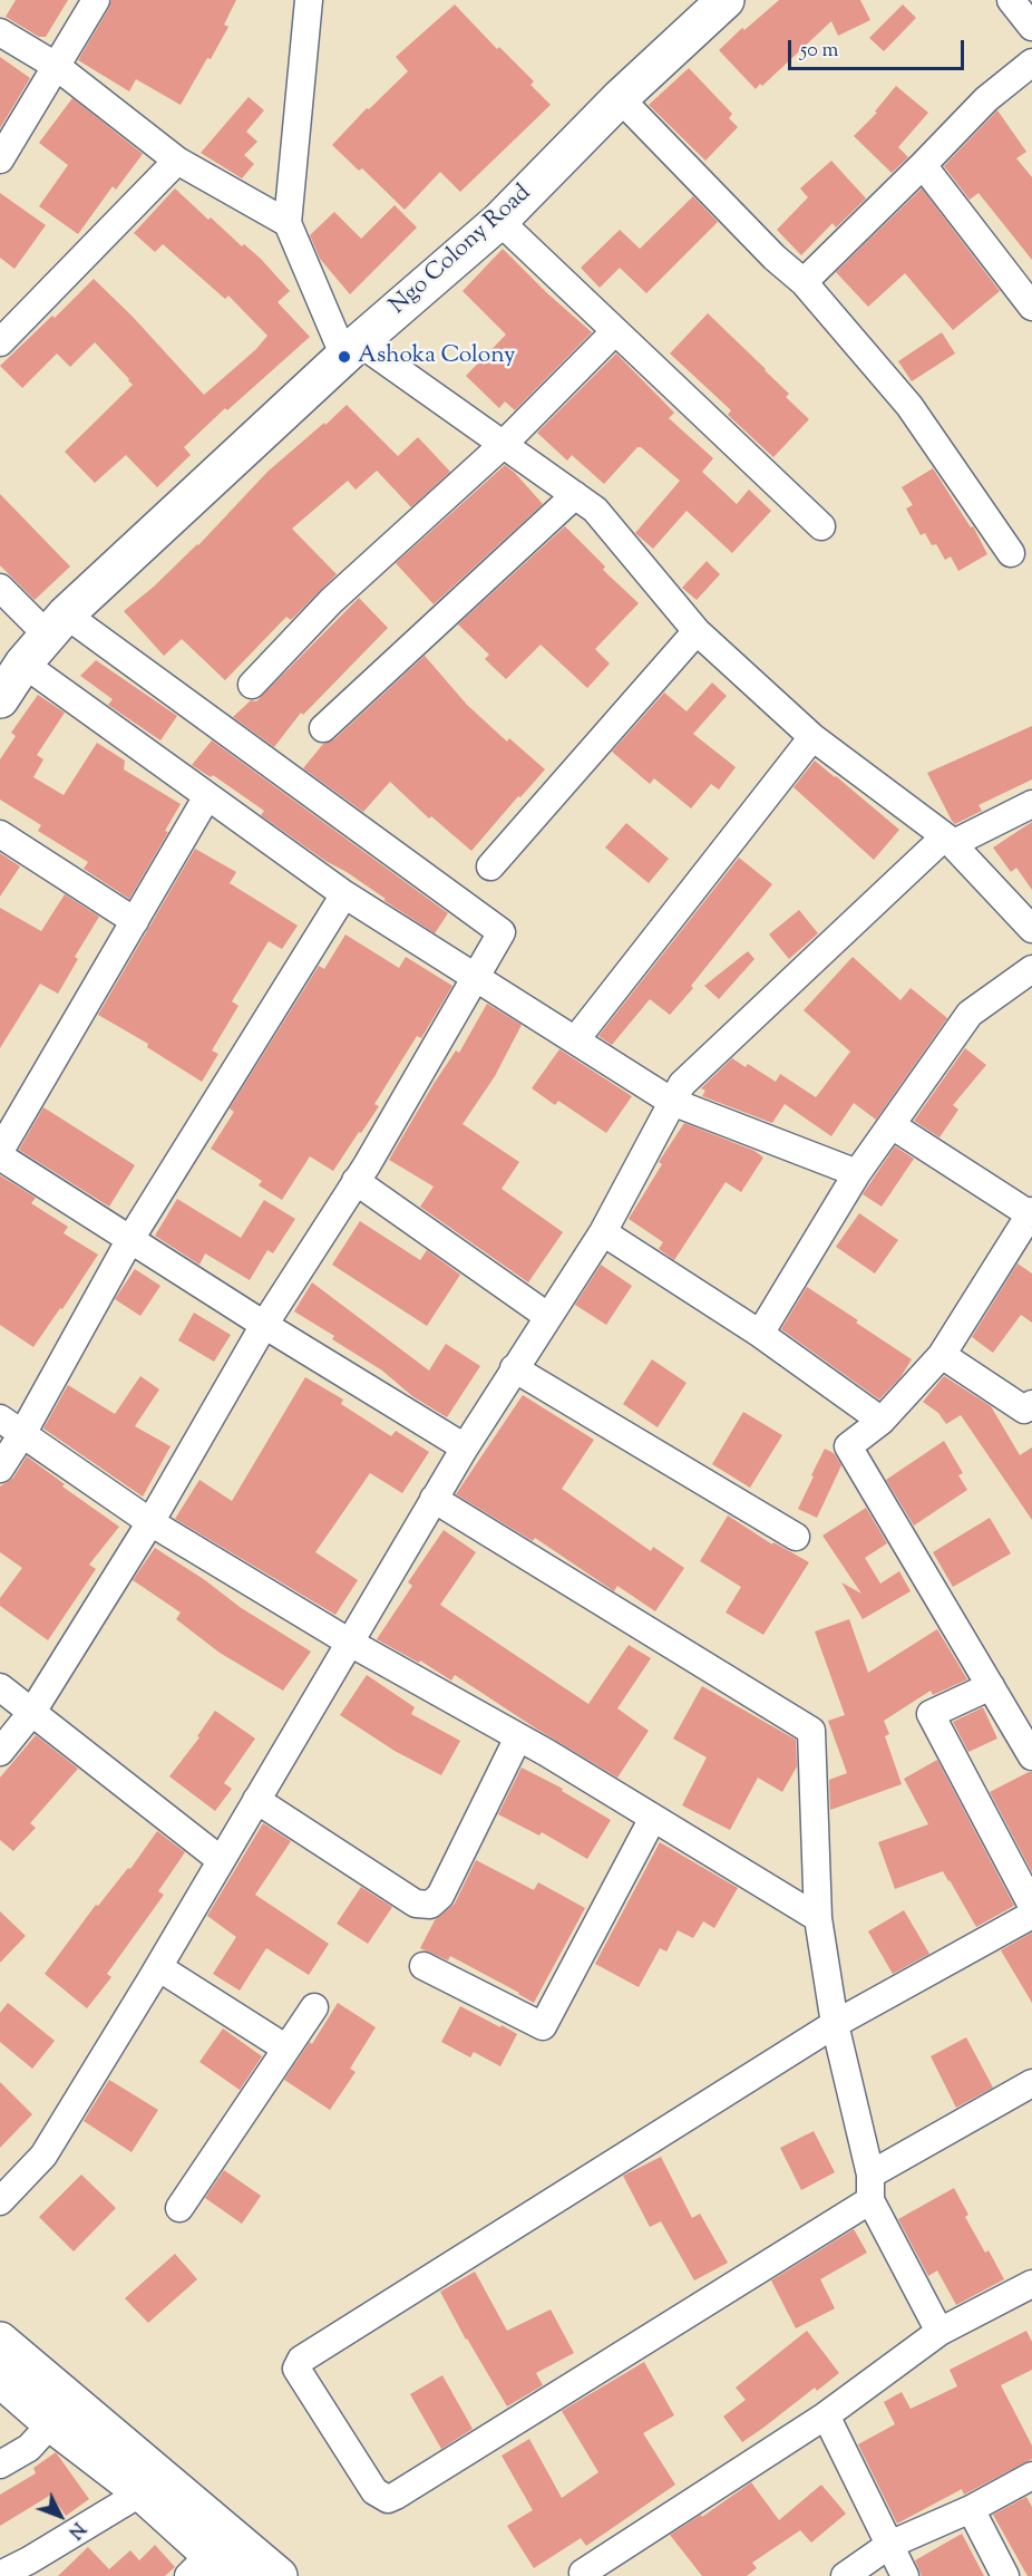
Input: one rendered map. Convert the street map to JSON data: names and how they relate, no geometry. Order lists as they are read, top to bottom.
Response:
{
  "streets": {
    "street": ["Ngo Colony Road"]
  },
  "places": ["Ashoka Colony"],
  "scale_bar": "50 m",
  "north": "bottom right"
}
